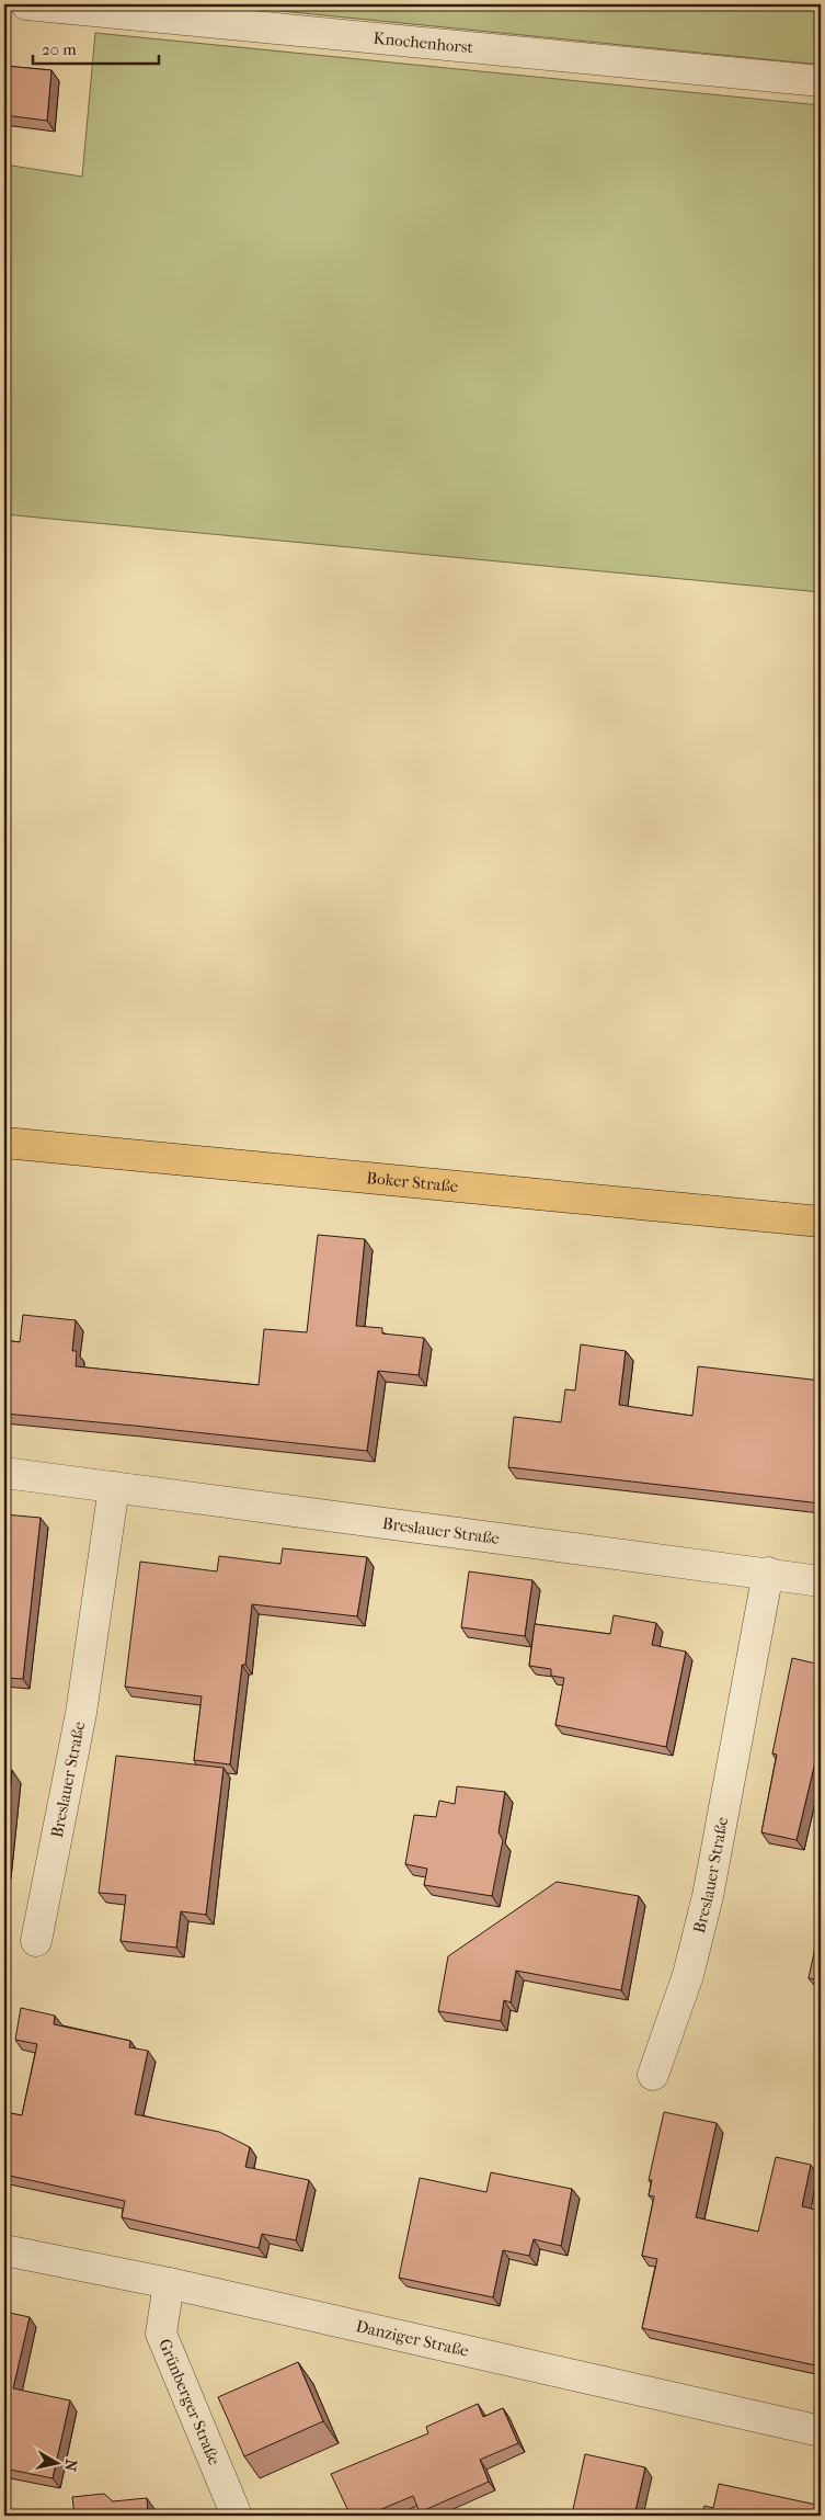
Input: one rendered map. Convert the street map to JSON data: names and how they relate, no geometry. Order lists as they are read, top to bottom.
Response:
{
  "streets": {
    "main road": ["Boker Straße"],
    "street": [
      "Knochenhorst",
      "Breslauer Straße",
      "Danziger Straße",
      "Grünberger Straße"
    ]
  },
  "crossings": [
    ["Danziger Straße", "Grünberger Straße"]
  ],
  "scale_bar": "20 m",
  "north": "right"
}
